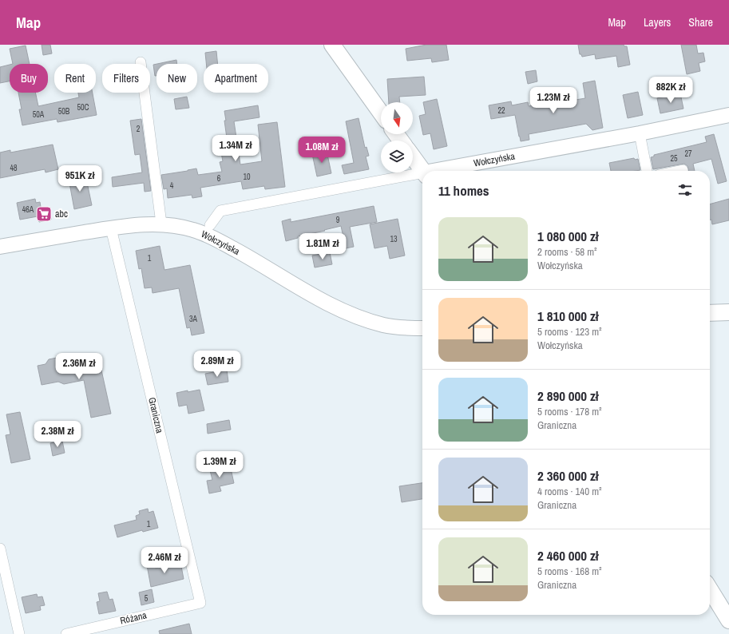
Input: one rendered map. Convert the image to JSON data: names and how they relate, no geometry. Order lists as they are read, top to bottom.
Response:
{
  "streets": {
    "street": ["Wołczyńska", "Graniczna", "Różana"]
  },
  "crossings": [
    ["Wołczyńska", "Graniczna"],
    ["Graniczna", "Różana"]
  ],
  "places": {
    "supermarket": ["abc"]
  },
  "house_numbers": [
    "50C",
    "22",
    "50B",
    "50A",
    "2",
    "27",
    "25",
    "48",
    "10",
    "6",
    "4",
    "46A",
    "9",
    "13",
    "1",
    "3A",
    "1",
    "5"
  ],
  "north": "bottom",
  "page": {
    "header": "Map",
    "nav": ["Map", "Layers", "Share"],
    "chip": [
      "Buy",
      "Rent",
      "Filters",
      "New",
      "Apartment"
    ],
    "price": [
      "882K zł",
      "1.23M zł",
      "1.34M zł",
      "1.08M zł",
      "951K zł",
      "1.81M zł",
      "2.89M zł",
      "2.36M zł",
      "2.38M zł",
      "1.39M zł",
      "2.46M zł"
    ],
    "heading": "11 homes",
    "list": [
      {
        "name": "1 080 000 zł",
        "note": "2 rooms · 58 m² · Wołczyńska"
      },
      {
        "name": "1 810 000 zł",
        "note": "5 rooms · 123 m² · Wołczyńska"
      },
      {
        "name": "2 890 000 zł",
        "note": "5 rooms · 178 m² · Graniczna"
      },
      {
        "name": "2 360 000 zł",
        "note": "4 rooms · 140 m² · Graniczna"
      },
      {
        "name": "2 460 000 zł",
        "note": "5 rooms · 168 m² · Graniczna"
      }
    ]
  }
}
